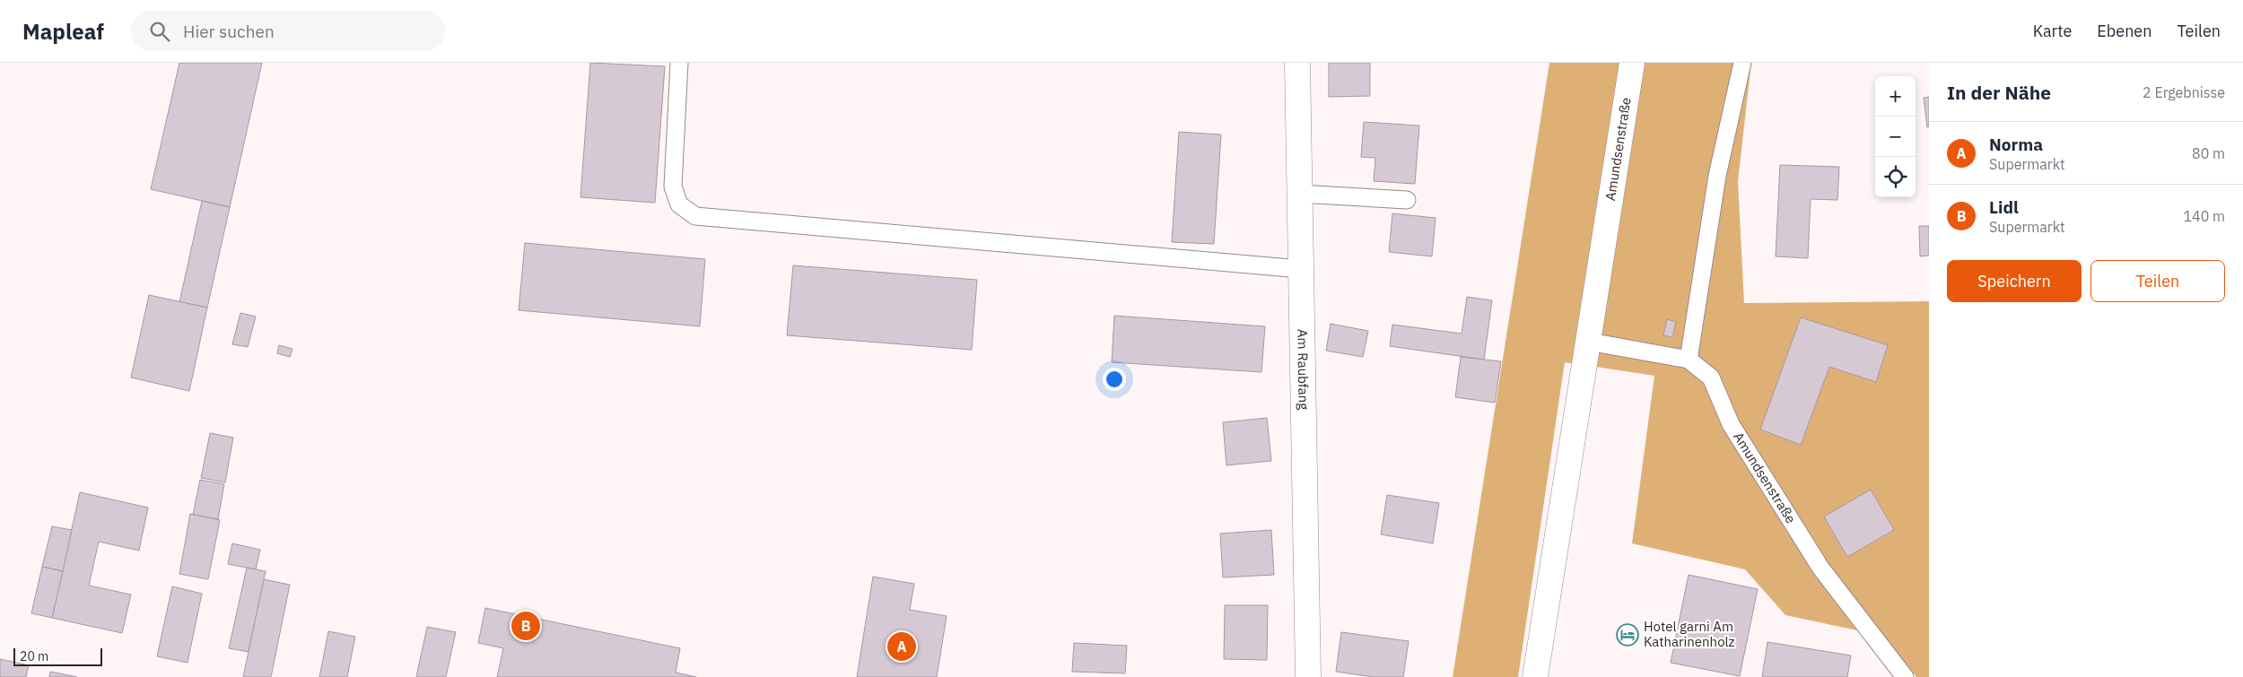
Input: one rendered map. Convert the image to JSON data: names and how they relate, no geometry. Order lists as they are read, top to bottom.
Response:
{
  "streets": {
    "street": ["Amundsenstraße", "Am Raubfang"]
  },
  "places": {
    "hotel": ["Hotel garni Am Katharinenholz"]
  },
  "scale_bar": "20 m",
  "page": {
    "header": "Mapleaf",
    "search": "Hier suchen",
    "nav": ["Karte", "Ebenen", "Teilen"],
    "heading": ["In der Nähe", "2 Ergebnisse"],
    "map_buttons": ["+", "−"],
    "list": [
      {
        "mark": "A",
        "name": "Norma",
        "note": "Supermarkt",
        "value": "80 m"
      },
      {
        "mark": "B",
        "name": "Lidl",
        "note": "Supermarkt",
        "value": "140 m"
      }
    ],
    "buttons": ["Speichern", "Teilen"],
    "pins": ["B", "A"],
    "scale": "20 m"
  }
}
